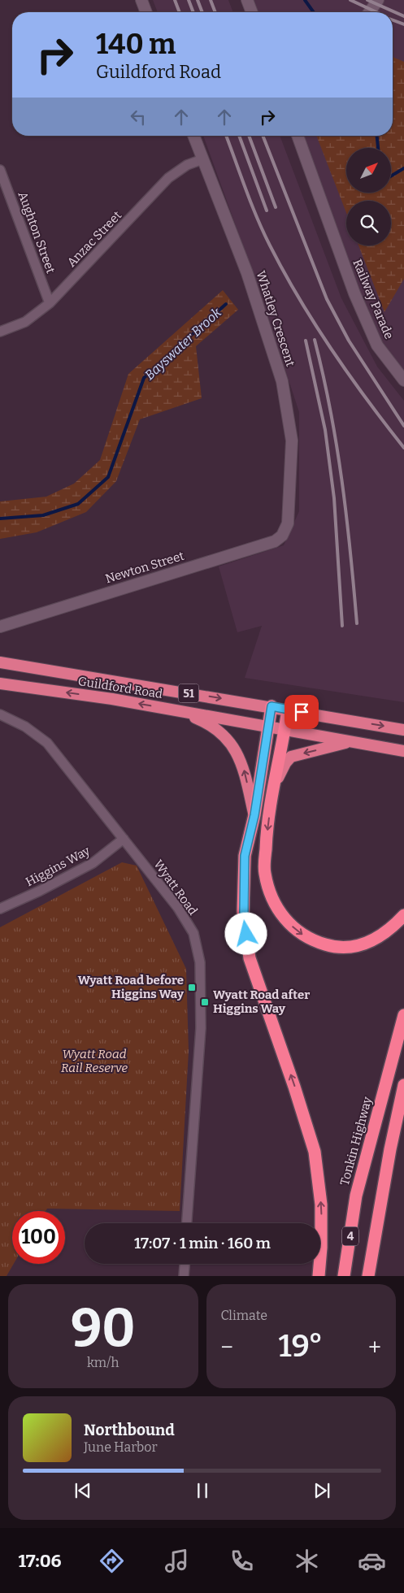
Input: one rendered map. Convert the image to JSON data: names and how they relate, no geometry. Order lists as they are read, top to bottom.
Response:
{
  "streets": {
    "highway": [
      "Guildford Road",
      "51",
      "Tonkin Highway",
      "4"
    ],
    "street": [
      "Aughton Street",
      "Anzac Street",
      "Railway Parade",
      "Whatley Crescent",
      "Newton Street",
      "Higgins Way",
      "Wyatt Road"
    ]
  },
  "crossings": [
    ["Aughton Street", "Anzac Street"],
    ["Anzac Street", "Whatley Crescent"],
    ["Whatley Crescent", "Newton Street"],
    ["Higgins Way", "Wyatt Road"]
  ],
  "water": ["Bayswater Brook"],
  "parks": ["Wyatt Road Rail Reserve"],
  "places": {
    "transit": ["Wyatt Road before Higgins Way", "Wyatt Road after Higgins Way"]
  },
  "north": "top right",
  "page": {
    "turn": ["140 m", "Guildford Road"],
    "limit": "100",
    "trip": "17:07 · 1 min · 160 m",
    "tile": [
      ["90", "km/h"],
      "Climate"
    ],
    "heat": ["−", "19°", "+"],
    "song": ["Northbound", "June Harbor"],
    "tabs": "17:06"
  }
}
